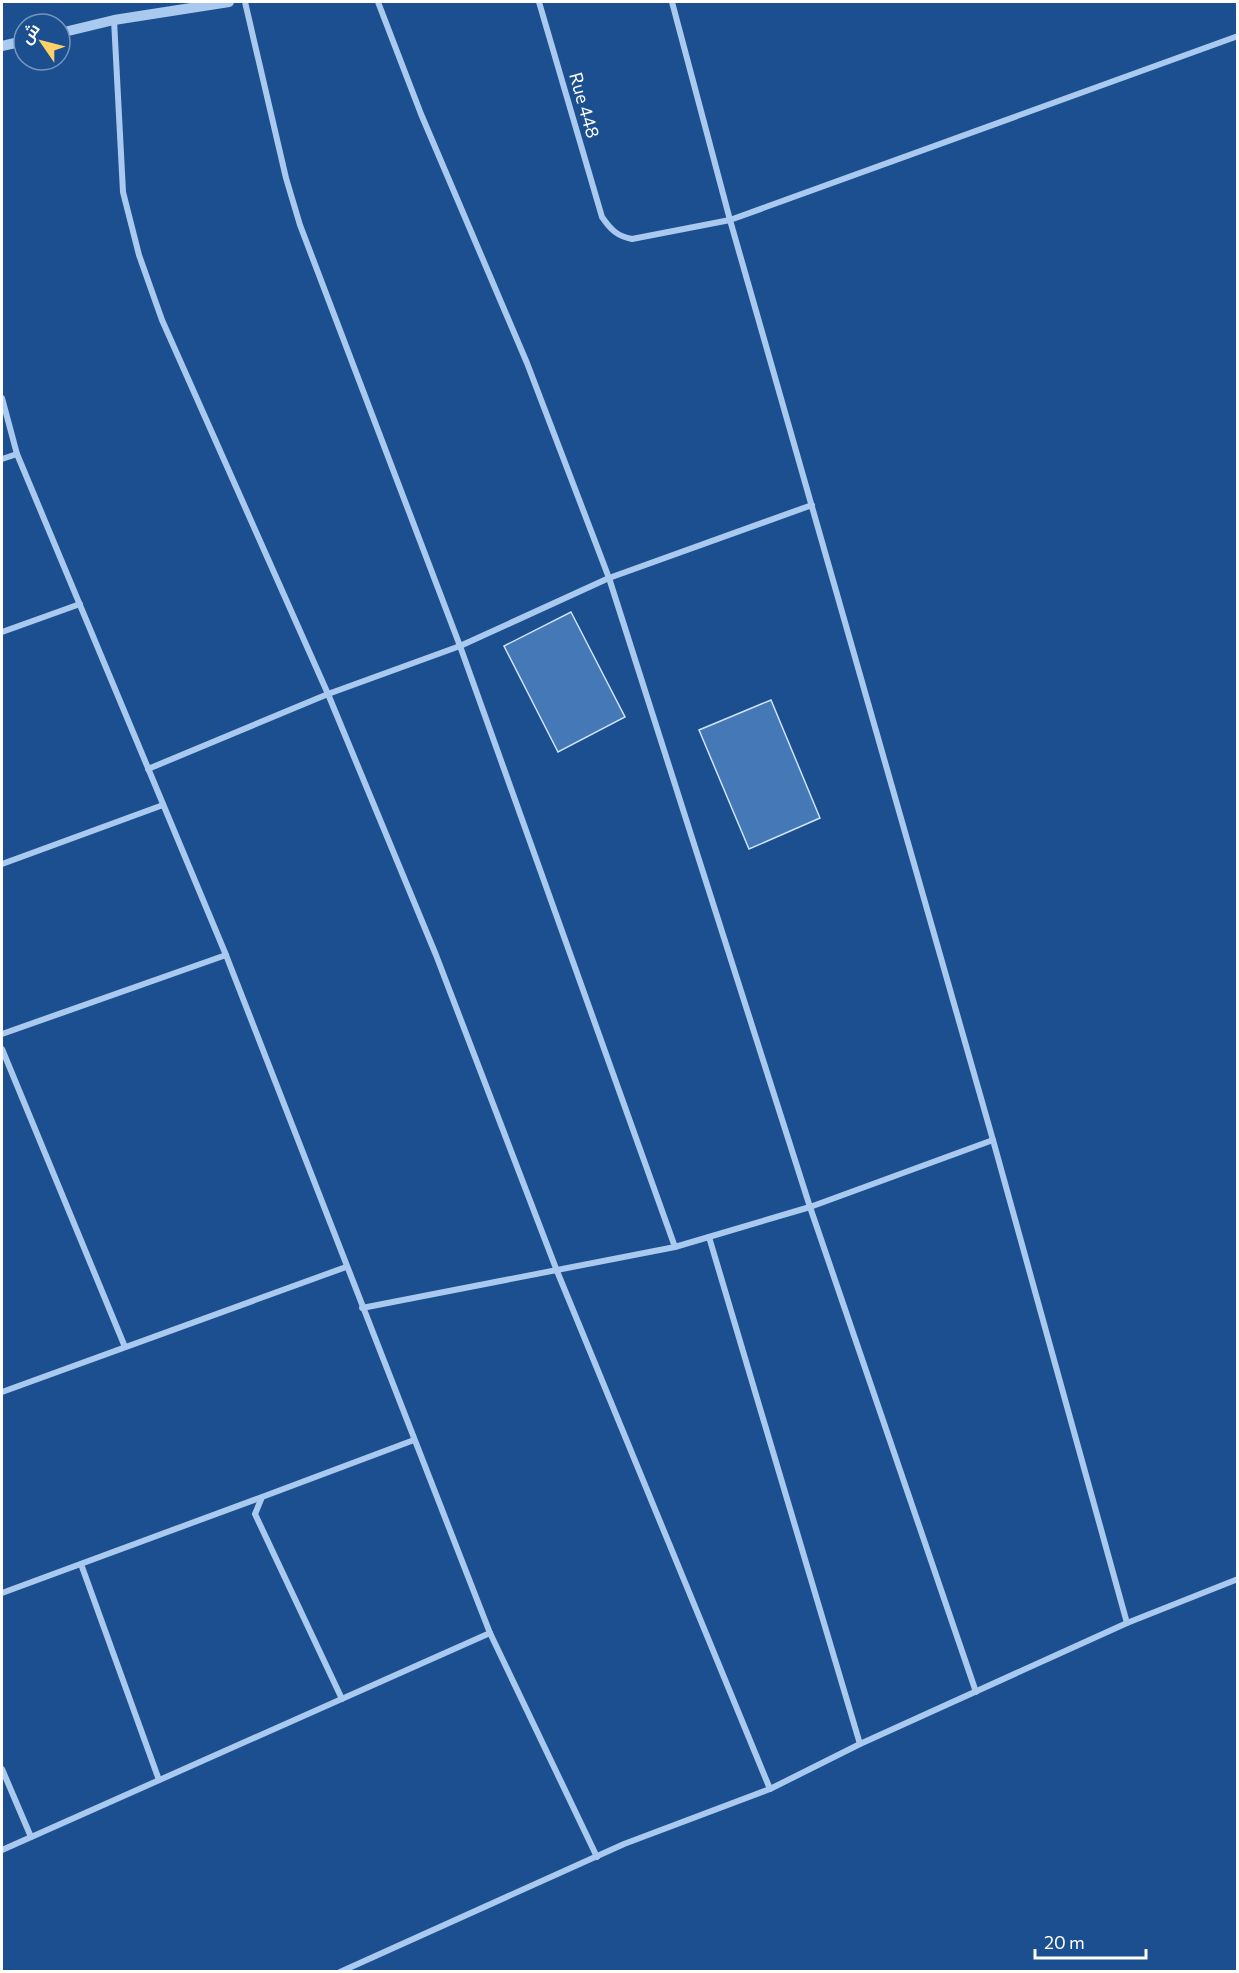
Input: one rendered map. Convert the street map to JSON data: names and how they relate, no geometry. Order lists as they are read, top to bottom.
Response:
{
  "streets": {
    "street": ["Rue 448"]
  },
  "scale_bar": "20 m",
  "north": "top left"
}
